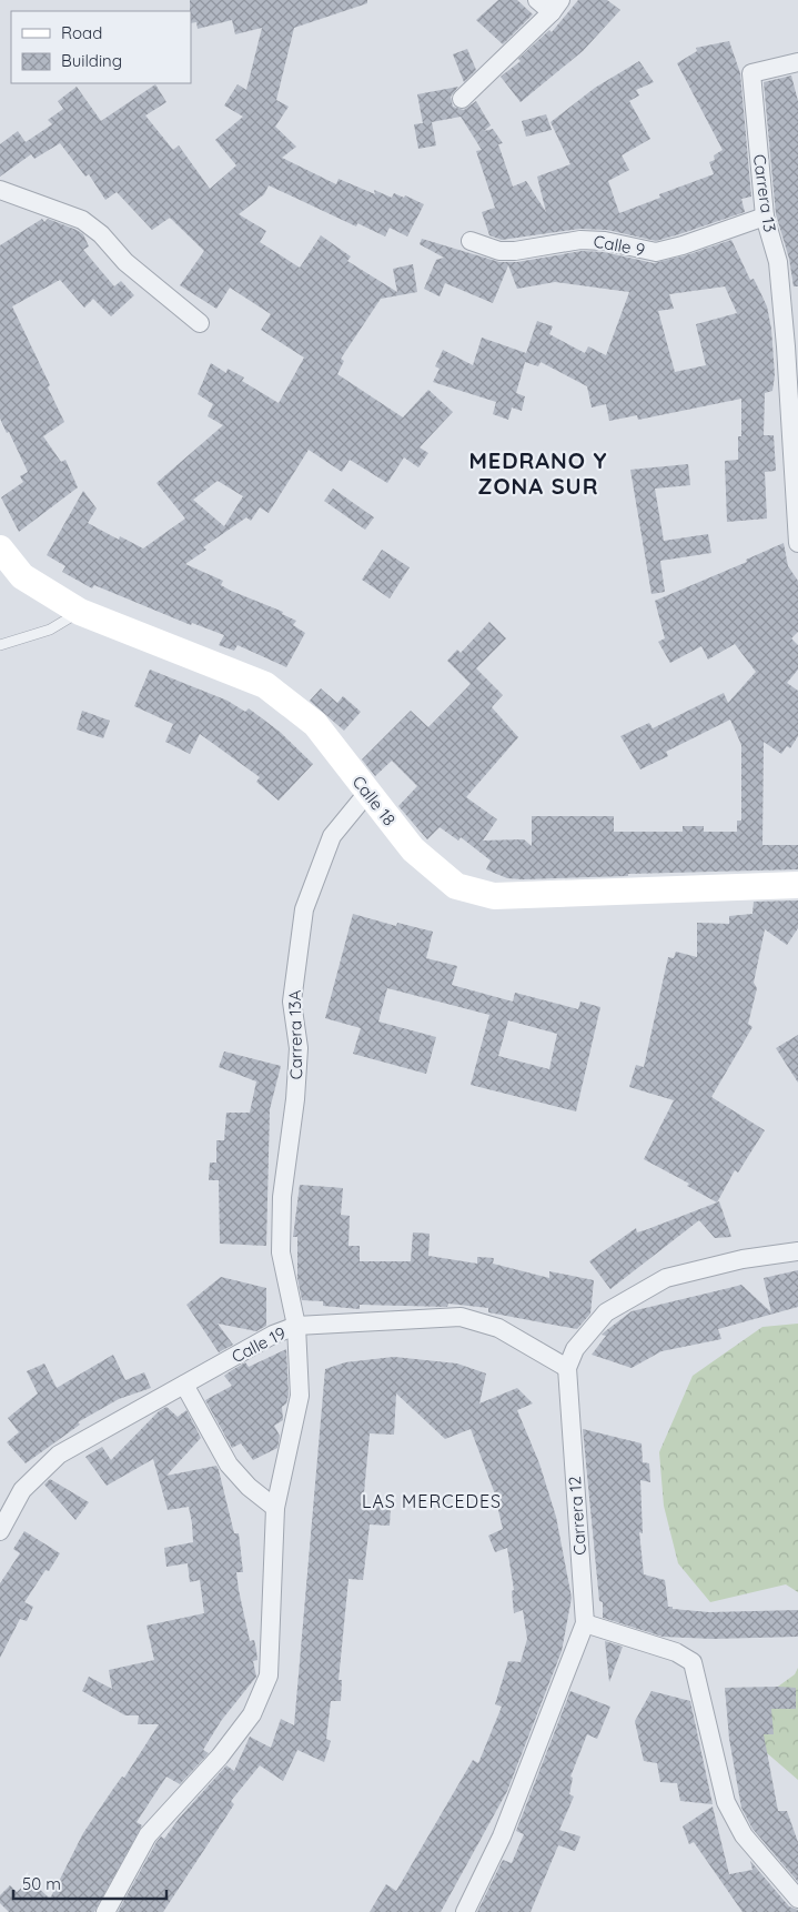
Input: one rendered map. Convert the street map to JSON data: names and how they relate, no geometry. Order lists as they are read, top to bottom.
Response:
{
  "streets": {
    "main road": ["Calle 18"],
    "street": [
      "Carrera 13",
      "Calle 9",
      "Carrera 13A",
      "Calle 19",
      "Carrera 12"
    ]
  },
  "crossings": [
    ["Carrera 13", "Calle 9"],
    ["Calle 18", "Carrera 13A"],
    ["Carrera 13A", "Calle 19"],
    ["Calle 19", "Carrera 12"]
  ],
  "districts": ["MEDRANO Y ZONA SUR", "LAS MERCEDES"],
  "legend": ["Road", "Building"],
  "scale_bar": "50 m"
}
